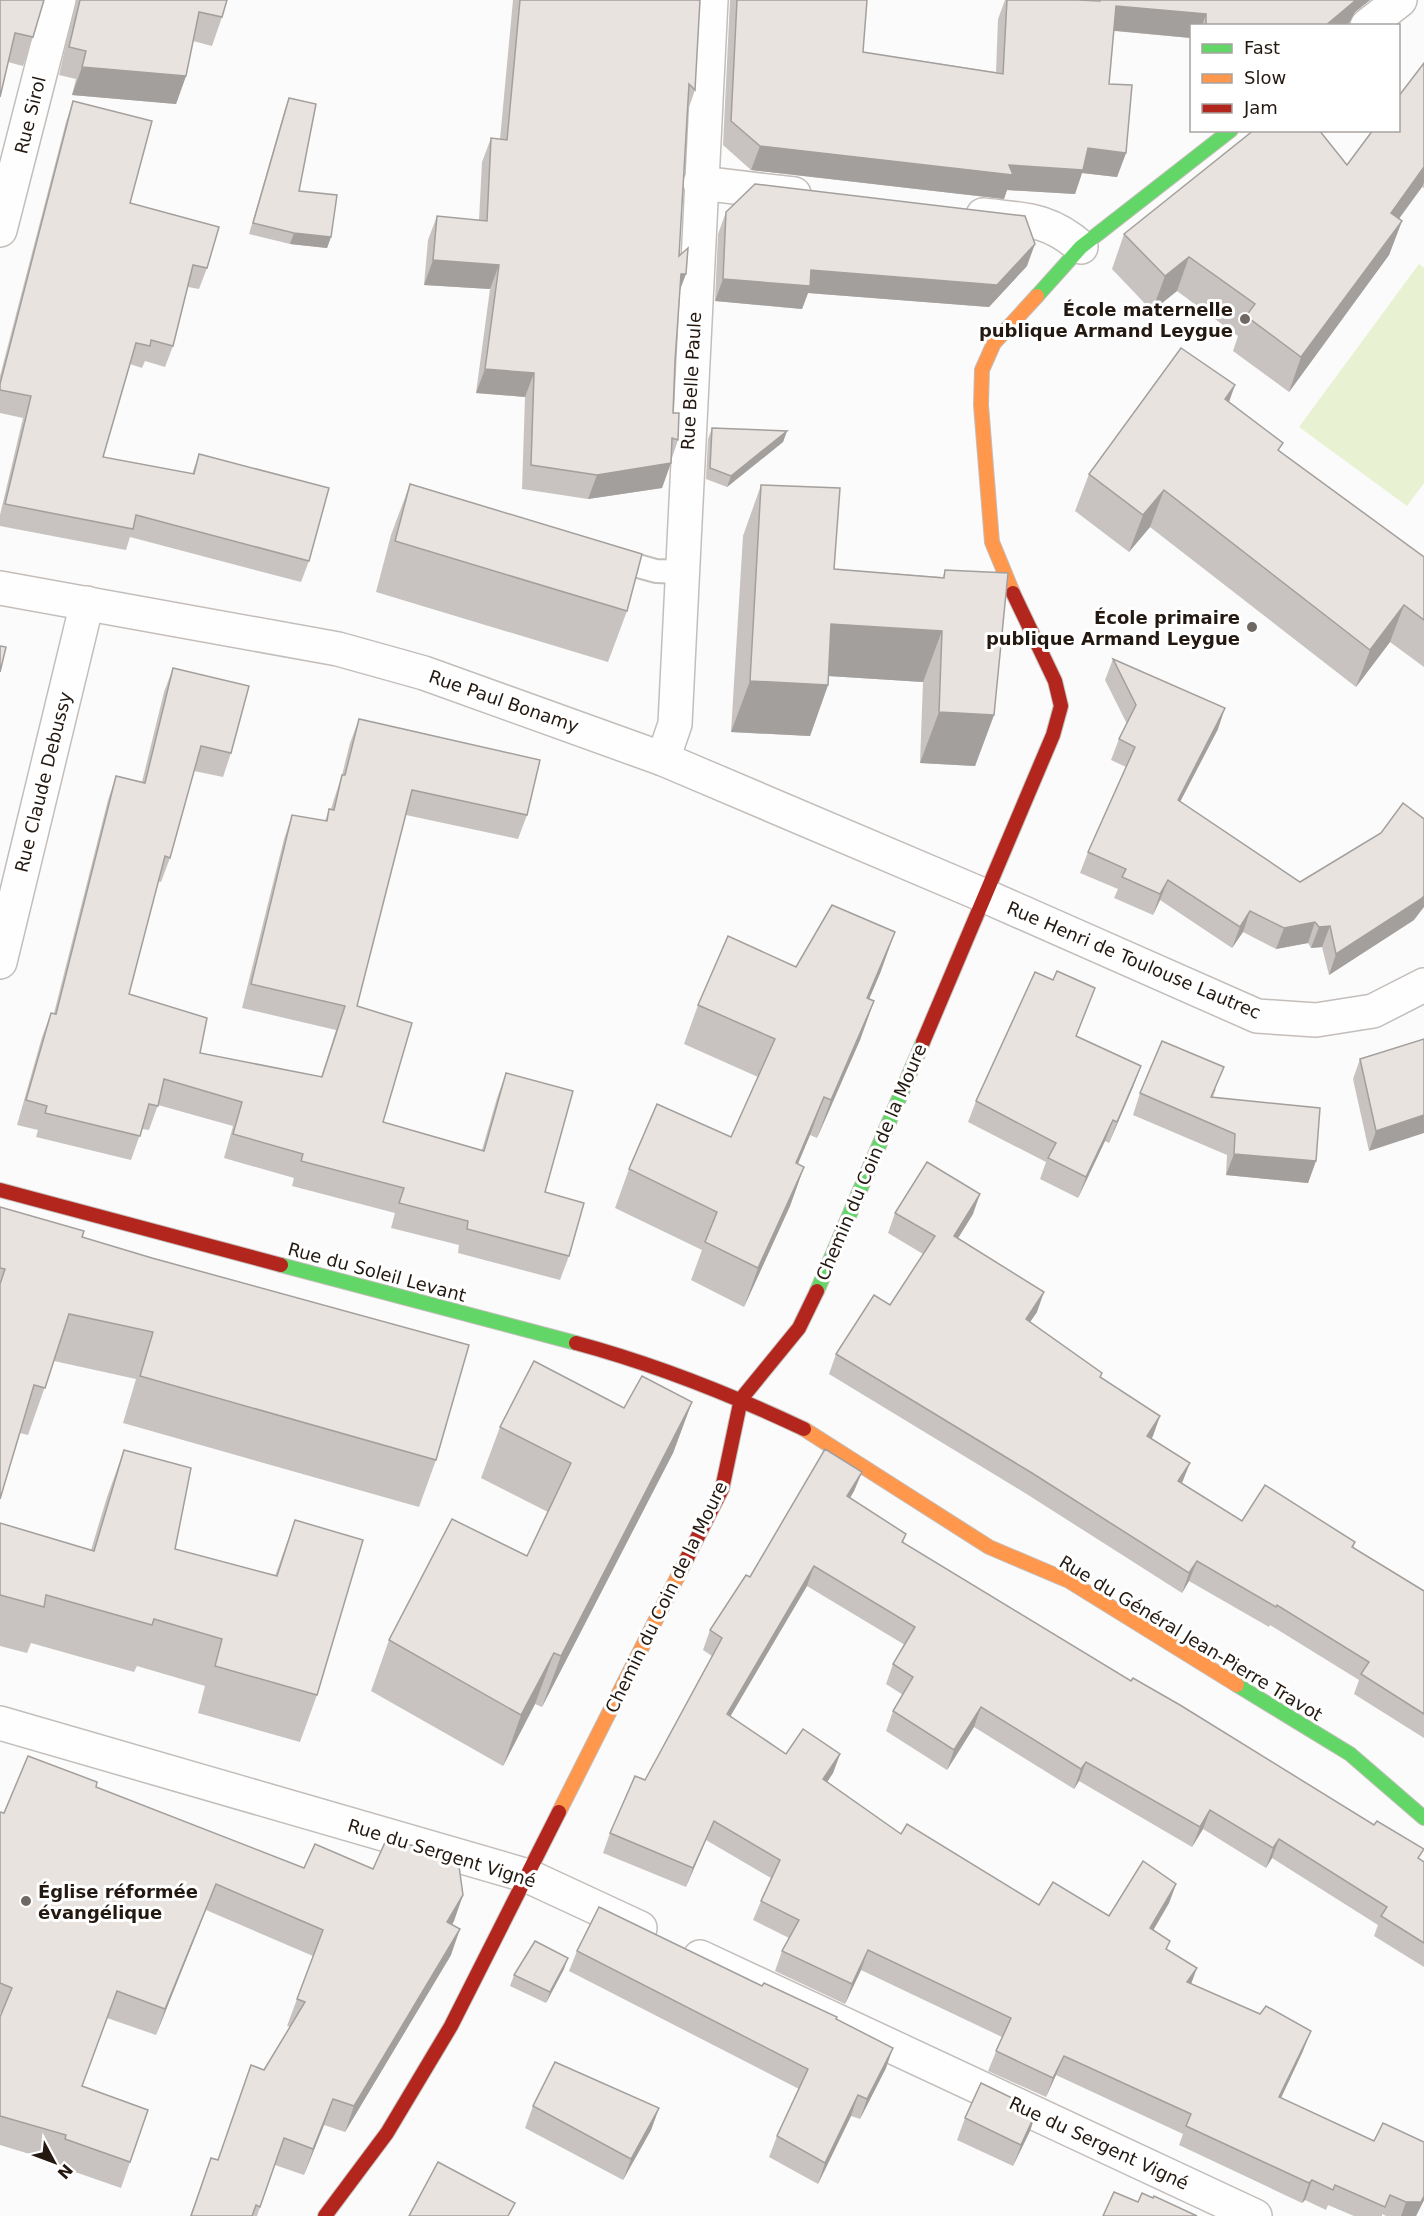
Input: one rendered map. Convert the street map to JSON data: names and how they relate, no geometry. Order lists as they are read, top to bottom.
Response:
{
  "streets": {
    "street": [
      "Rue Sirol",
      "Rue Belle Paule",
      "Rue Paul Bonamy",
      "Rue Claude Debussy",
      "Rue Henri de Toulouse Lautrec",
      "Chemin du Coin de la Moure",
      "Rue du Soleil Levant",
      "Rue du Général Jean-Pierre Travot",
      "Rue du Sergent Vigné"
    ]
  },
  "crossings": [
    ["Rue Belle Paule", "Rue Paul Bonamy"],
    ["Rue Paul Bonamy", "Rue Claude Debussy"],
    ["Rue Paul Bonamy", "Rue Henri de Toulouse Lautrec"],
    ["Rue Paul Bonamy", "Chemin du Coin de la Moure"],
    ["Rue Henri de Toulouse Lautrec", "Chemin du Coin de la Moure"],
    ["Chemin du Coin de la Moure", "Rue du Soleil Levant"],
    ["Chemin du Coin de la Moure", "Rue du Général Jean-Pierre Travot"],
    ["Chemin du Coin de la Moure", "Rue du Sergent Vigné"],
    ["Rue du Soleil Levant", "Rue du Général Jean-Pierre Travot"]
  ],
  "places": ["École maternelle publique Armand Leygue", "École primaire publique Armand Leygue", "Église réformée évangélique"],
  "legend": ["Fast", "Slow", "Jam"],
  "north": "bottom right"
}
